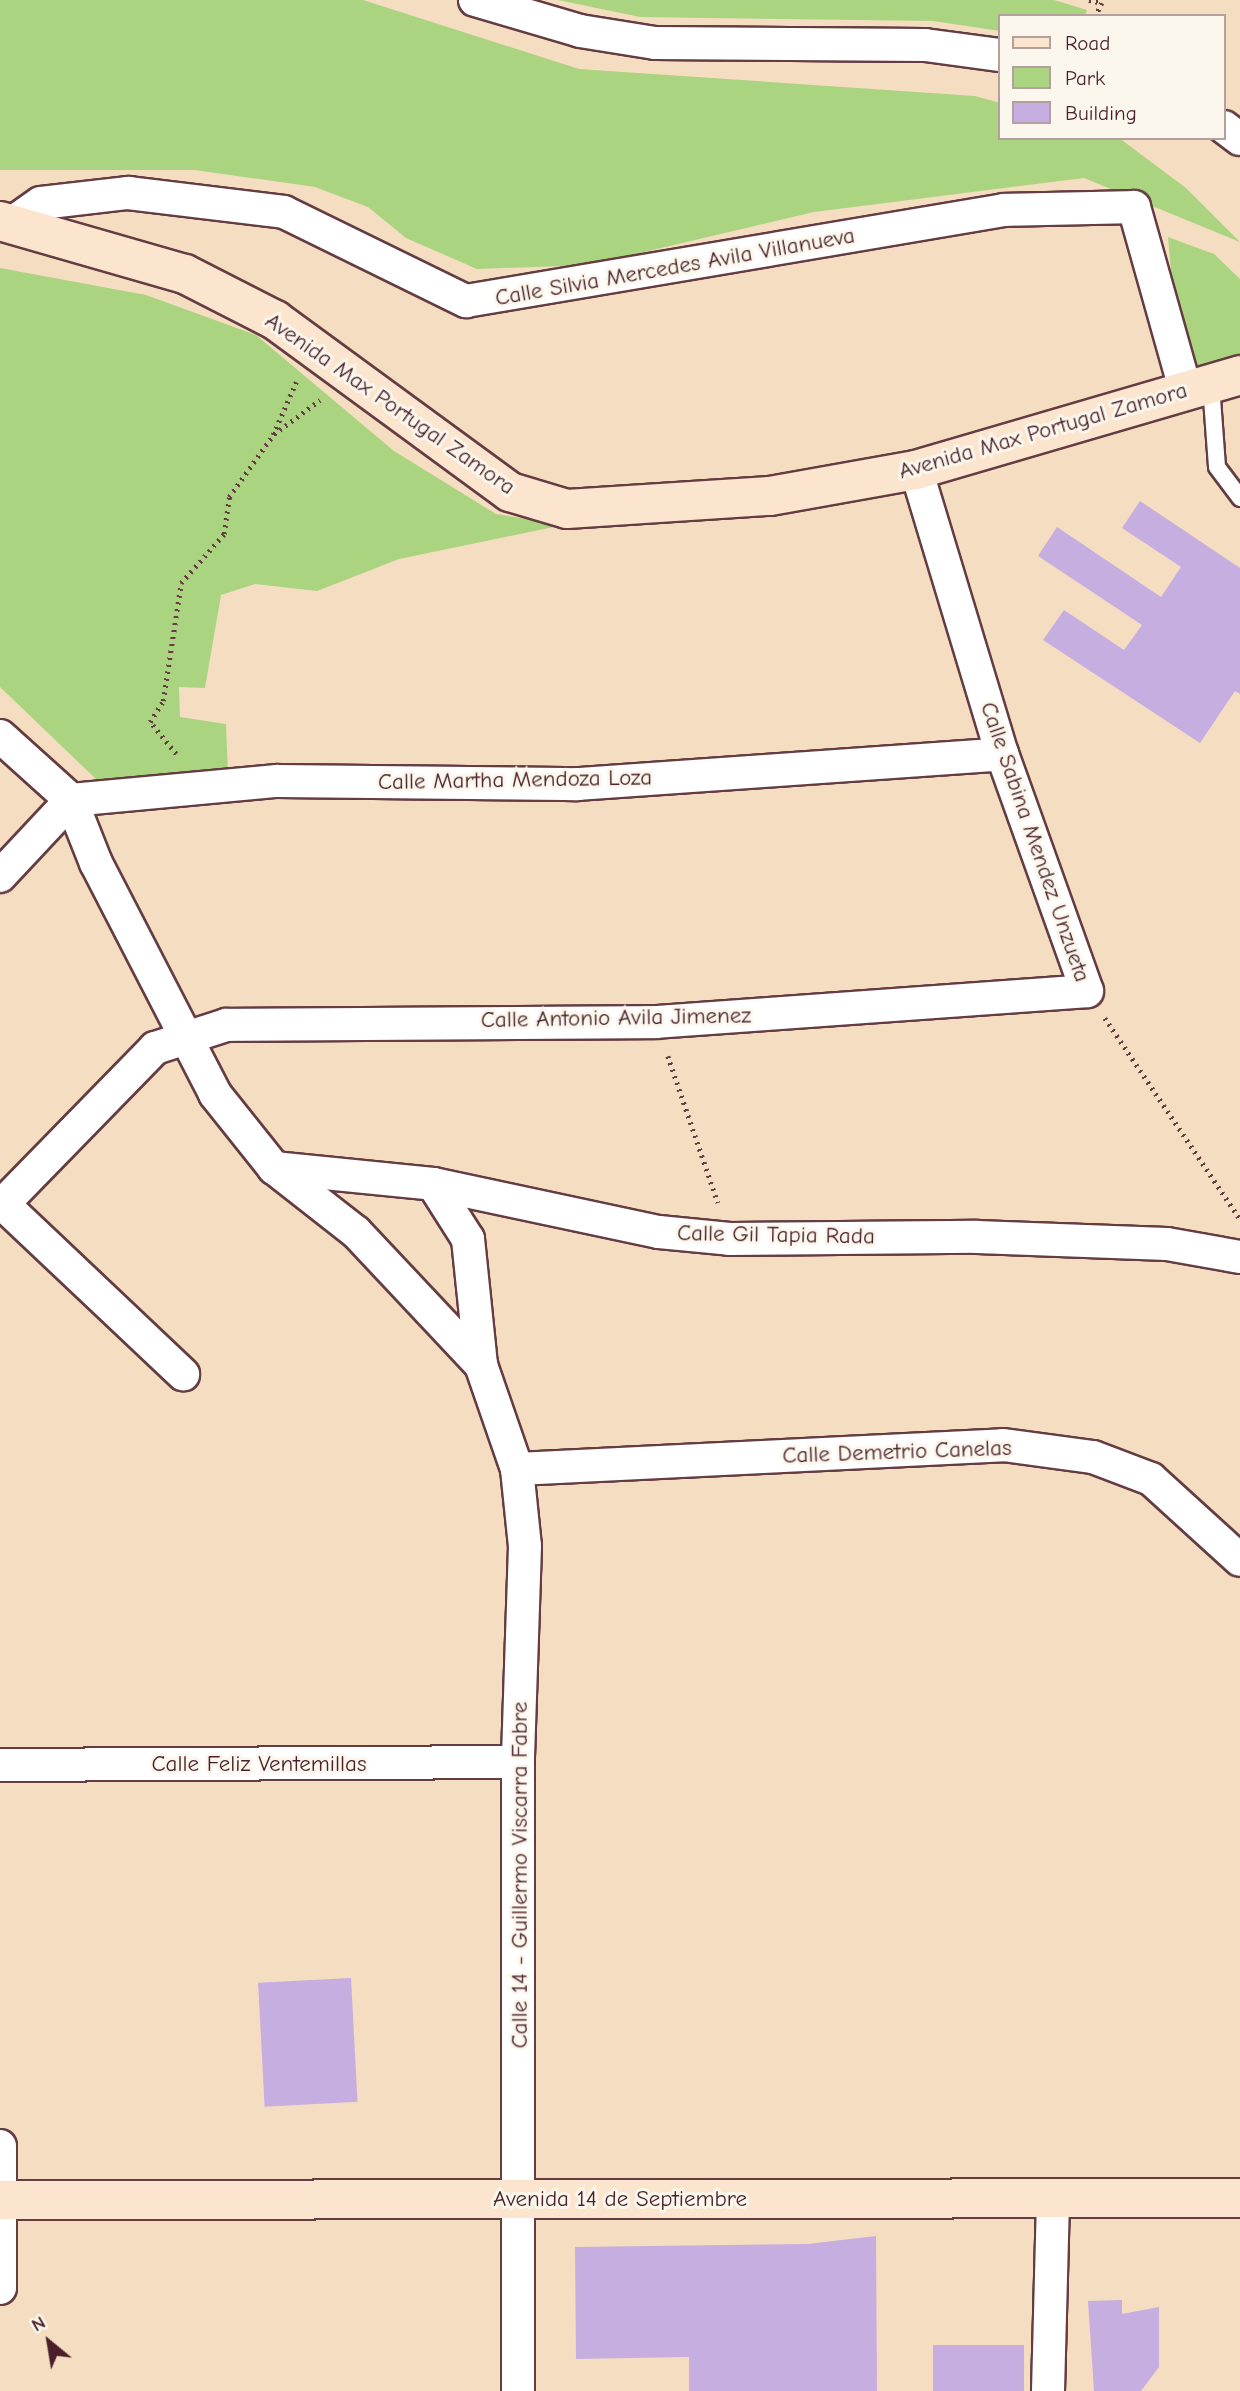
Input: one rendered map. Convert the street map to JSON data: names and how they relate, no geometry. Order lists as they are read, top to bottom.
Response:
{
  "streets": {
    "main road": ["Avenida Max Portugal Zamora", "Avenida 14 de Septiembre"],
    "street": [
      "Calle Silvia Mercedes Avila Villanueva",
      "Calle Martha Mendoza Loza",
      "Calle Sabina Mendez Unzueta",
      "Calle Antonio Avila Jimenez",
      "Calle Gil Tapia Rada",
      "Calle Demetrio Canelas",
      "Calle Feliz Ventemillas",
      "Calle 14 - Guillermo Viscarra Fabre"
    ]
  },
  "crossings": [
    ["Calle Silvia Mercedes Avila Villanueva", "Avenida Max Portugal Zamora"],
    ["Avenida Max Portugal Zamora", "Calle Sabina Mendez Unzueta"],
    ["Calle Martha Mendoza Loza", "Calle Sabina Mendez Unzueta"],
    ["Calle Martha Mendoza Loza", "Calle 14 - Guillermo Viscarra Fabre"],
    ["Calle Sabina Mendez Unzueta", "Calle Antonio Avila Jimenez"],
    ["Calle Antonio Avila Jimenez", "Calle 14 - Guillermo Viscarra Fabre"],
    ["Calle Gil Tapia Rada", "Calle 14 - Guillermo Viscarra Fabre"],
    ["Calle Demetrio Canelas", "Calle 14 - Guillermo Viscarra Fabre"],
    ["Calle Feliz Ventemillas", "Calle 14 - Guillermo Viscarra Fabre"],
    ["Calle 14 - Guillermo Viscarra Fabre", "Avenida 14 de Septiembre"]
  ],
  "legend": ["Road", "Park", "Building"],
  "north": "top left"
}
